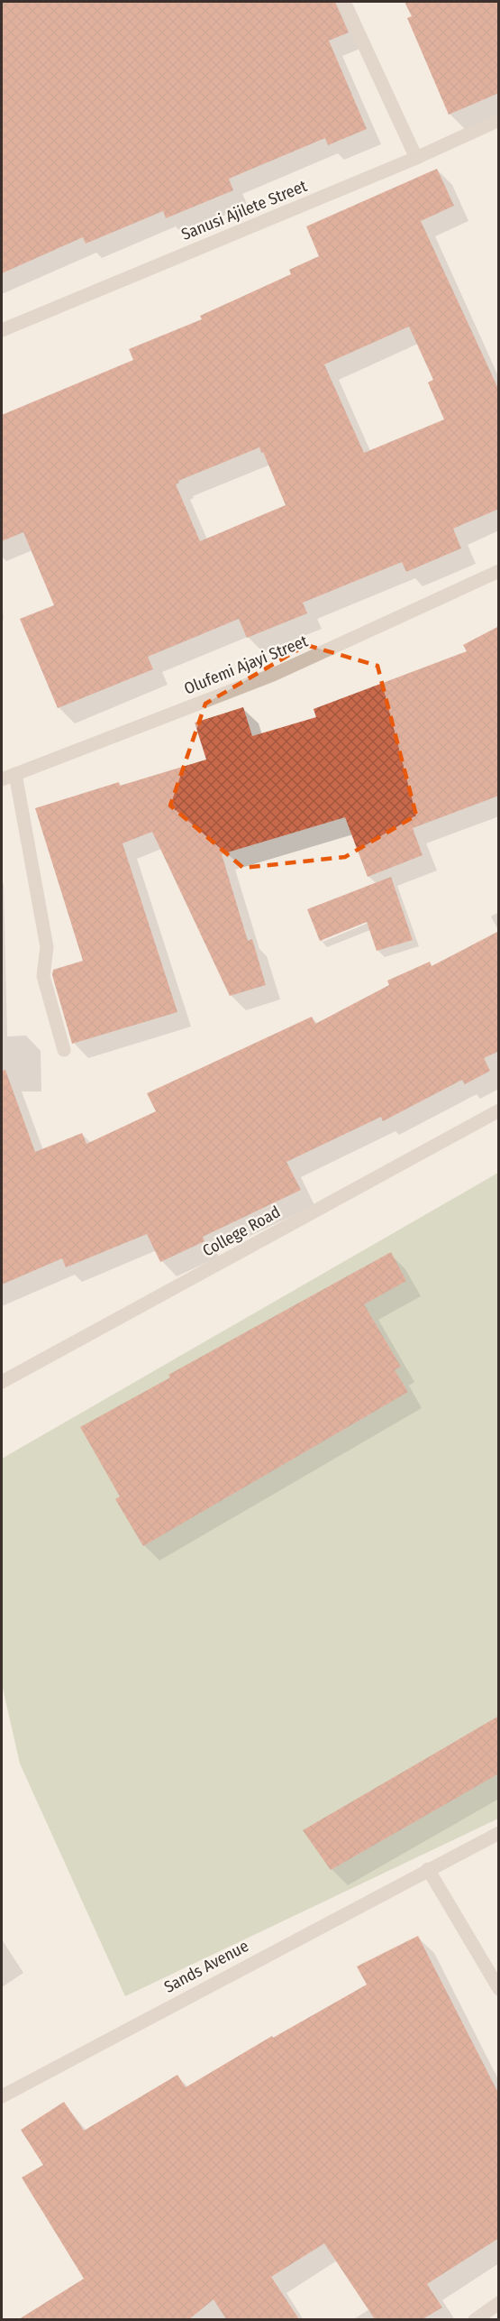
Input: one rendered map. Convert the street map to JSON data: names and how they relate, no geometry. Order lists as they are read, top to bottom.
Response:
{
  "streets": {
    "street": [
      "Sanusi Ajilete Street",
      "Olufemi Ajayi Street",
      "College Road",
      "Sands Avenue"
    ]
  }
}
